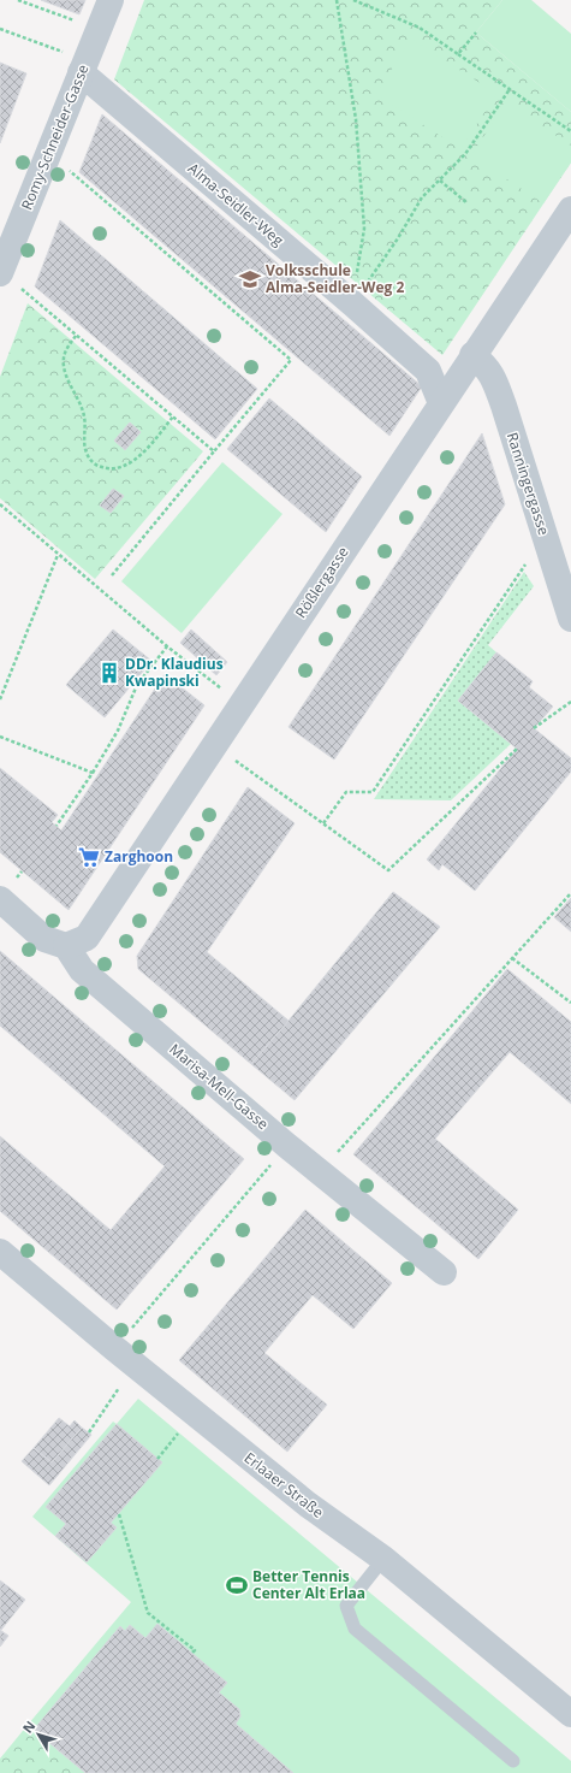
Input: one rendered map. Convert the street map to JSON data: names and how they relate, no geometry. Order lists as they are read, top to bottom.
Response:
{
  "streets": {
    "street": [
      "Romy-Schneider-Gasse",
      "Alma-Seidler-Weg",
      "Ranningergasse",
      "Rößlergasse",
      "Marisa-Mell-Gasse",
      "Erlaaer Straße"
    ]
  },
  "crossings": [
    ["Romy-Schneider-Gasse", "Alma-Seidler-Weg"],
    ["Alma-Seidler-Weg", "Rößlergasse"],
    ["Ranningergasse", "Rößlergasse"],
    ["Rößlergasse", "Marisa-Mell-Gasse"]
  ],
  "places": {
    "school or university": ["Volksschule Alma-Seidler-Weg 2"],
    "building": ["DDr. Klaudius Kwapinski"],
    "supermarket": ["Zarghoon"],
    "sports": ["Better Tennis Center Alt Erlaa"]
  },
  "north": "top left"
}
